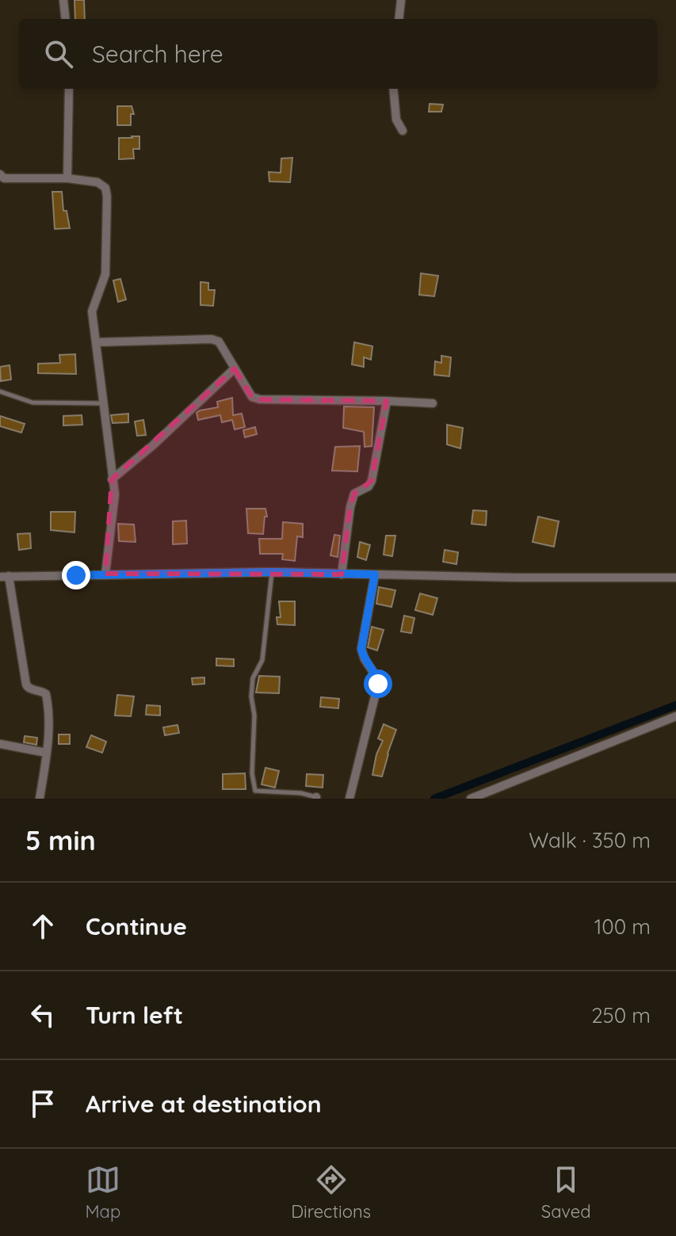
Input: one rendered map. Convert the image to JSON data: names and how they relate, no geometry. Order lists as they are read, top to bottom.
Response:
{
  "page": {
    "search": "Search here",
    "heading": ["5 min", "Walk · 350 m"],
    "list": [
      ["Continue", "100 m"],
      ["Turn left", "250 m"],
      "Arrive at destination"
    ],
    "nav": ["Map", "Directions", "Saved"]
  }
}
